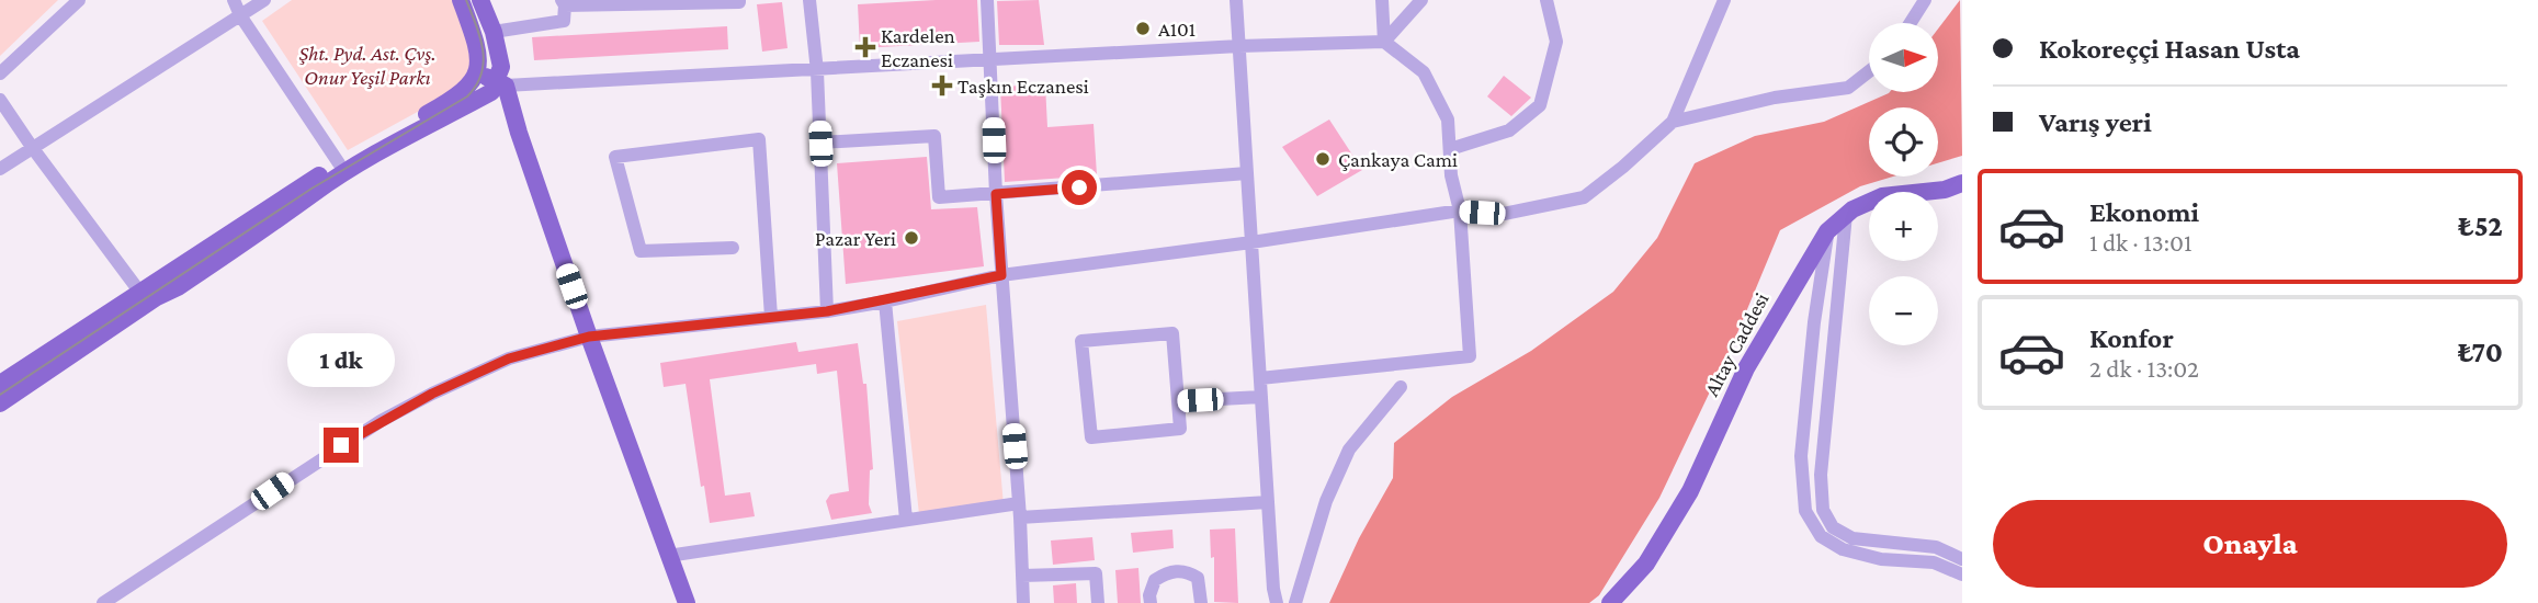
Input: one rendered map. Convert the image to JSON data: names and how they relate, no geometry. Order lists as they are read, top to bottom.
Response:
{
  "streets": {
    "main road": ["Altay Caddesi"]
  },
  "parks": ["Şht. Pyd. Ast. Çvş. Onur Yeşil Parkı"],
  "places": {
    "other": ["A101", "Çankaya Cami", "Pazar Yeri"],
    "health": ["Kardelen Eczanesi", "Taşkın Eczanesi"]
  },
  "north": "right",
  "page": {
    "banner": ["Kokoreççi Hasan Usta", "Varış yeri"],
    "map_buttons": ["+", "−"],
    "list": [
      {
        "name": "Ekonomi",
        "note": "1 dk · 13:01",
        "value": "₺52"
      },
      {
        "name": "Konfor",
        "note": "2 dk · 13:02",
        "value": "₺70"
      }
    ],
    "bubble": "1 dk",
    "buttons": "Onayla"
  }
}
